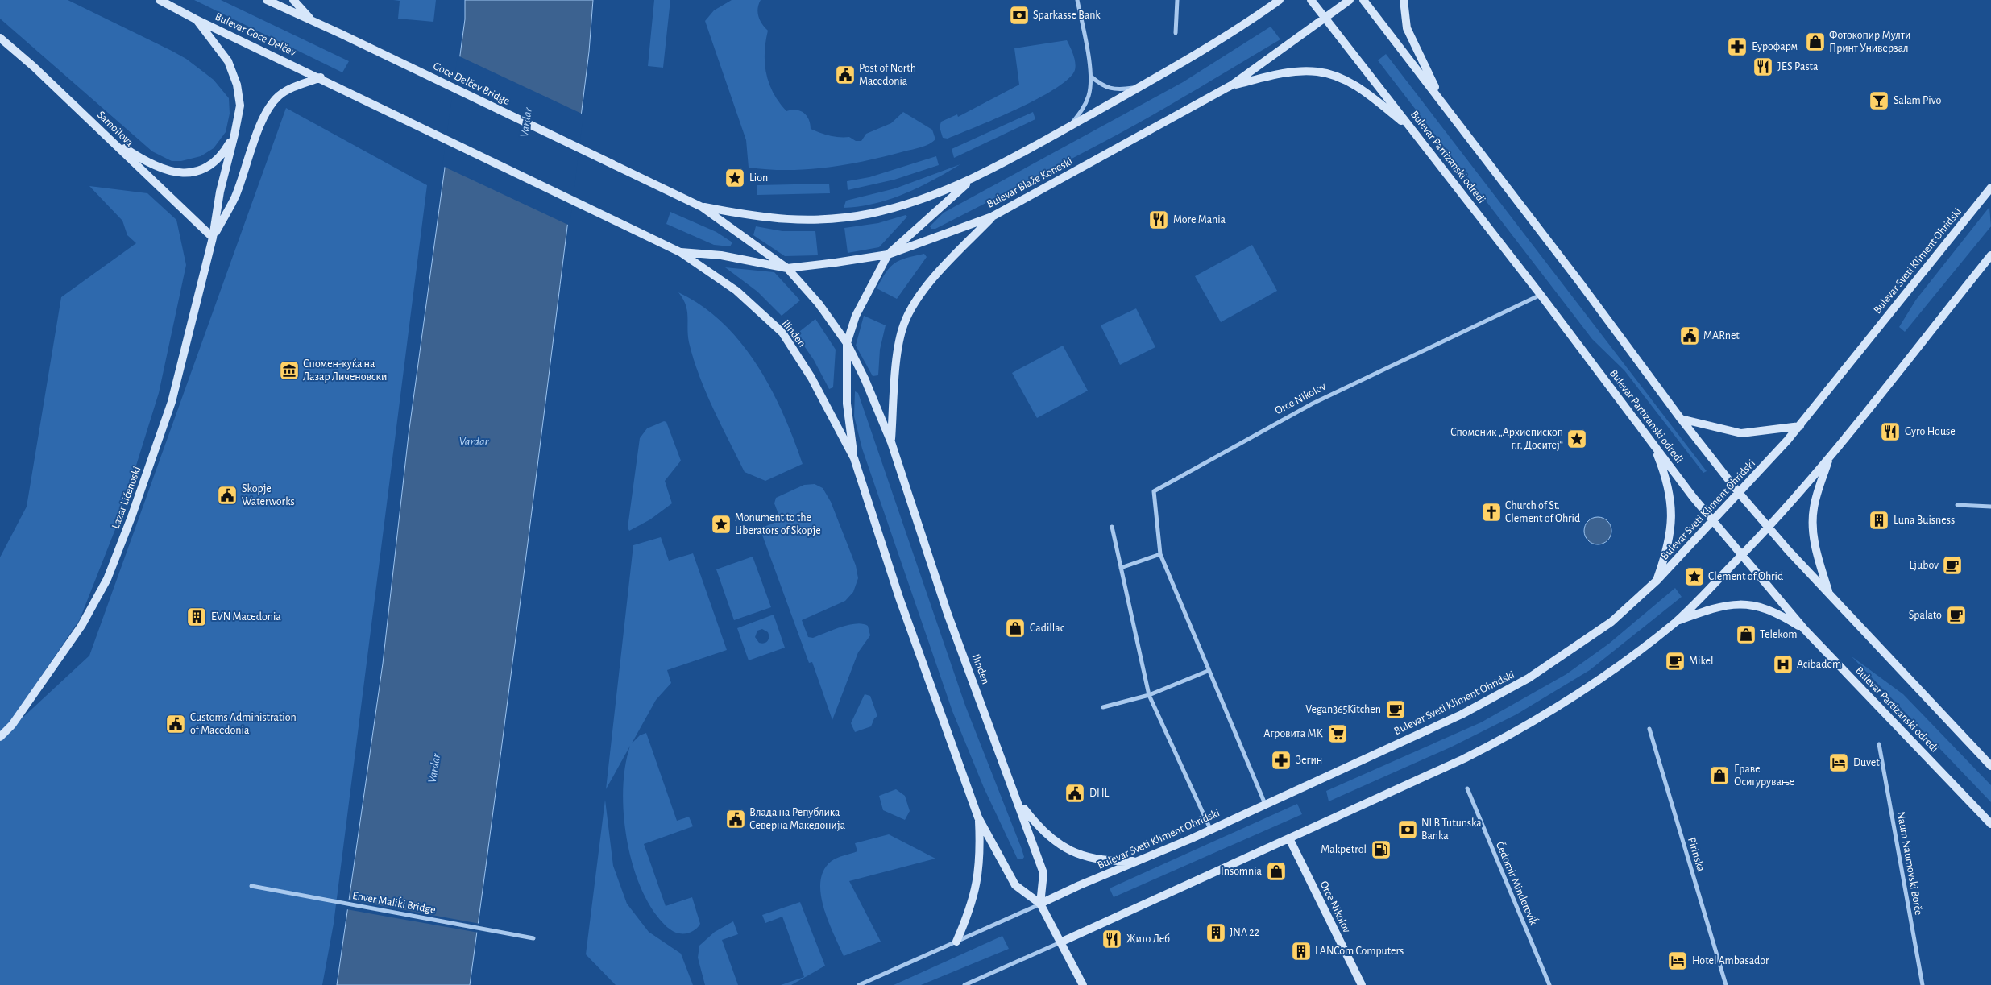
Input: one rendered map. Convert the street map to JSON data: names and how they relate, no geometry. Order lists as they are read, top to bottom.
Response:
{
  "streets": {
    "street": [
      "Bulevar Goce Delčev",
      "Goce Delčev Bridge",
      "Samoilova",
      "Bulevar Partizanski odredi",
      "Bulevar Blaže Koneski",
      "Bulevar Sveti Kliment Ohridski",
      "Ilinden",
      "Orce Nikolov",
      "Lazar Ličenoski",
      "Pirinska",
      "Naum Naumovski Borče",
      "Čedomir Minderoviḱ",
      "Enver Maliḱi Bridge"
    ]
  },
  "crossings": [
    ["Goce Delčev Bridge", "Ilinden"],
    ["Samoilova", "Lazar Ličenoski"],
    ["Bulevar Partizanski odredi", "Bulevar Blaže Koneski"],
    ["Bulevar Partizanski odredi", "Bulevar Sveti Kliment Ohridski"],
    ["Bulevar Partizanski odredi", "Orce Nikolov"],
    ["Bulevar Blaže Koneski", "Ilinden"],
    ["Bulevar Sveti Kliment Ohridski", "Ilinden"],
    ["Bulevar Sveti Kliment Ohridski", "Orce Nikolov"]
  ],
  "water": ["Vardar"],
  "places": {
    "bank": ["Sparkasse Bank", "NLB Tutunska Banka"],
    "shop": [
      "Фотокопир Мулти Принт Универзал",
      "Cadillac",
      "Telekom",
      "Граве Осигурување",
      "Insomnia"
    ],
    "pharmacy": ["Еурофарм", "Зегин"],
    "restaurant": [
      "ЈЕS Pasta",
      "More Mania",
      "Gyro House",
      "Жито Леб"
    ],
    "public building": [
      "Post of North Macedonia",
      "MARnet",
      "Skopje Waterworks",
      "Customs Administration of Macedonia",
      "DHL",
      "Влада на Република Северна Македонија"
    ],
    "bar": ["Salam Pivo"],
    "place": [
      "Lion",
      "Споменик „Архиепископ г.г. Доситеј“",
      "Monument to the Liberators of Skopje",
      "Clement of Ohrid"
    ],
    "museum": ["Спомен-куќа на Лазар Личеновски"],
    "church": ["Church of St. Clement of Ohrid"],
    "building": [
      "Luna Buisness",
      "EVN Macedonia",
      "JNA 22",
      "LANCom Computers"
    ],
    "cafe": [
      "Ljubov",
      "Spalato",
      "Mikel",
      "Vegan365Kitchen"
    ],
    "hospital": ["Acibadem"],
    "supermarket": ["Агровита МК"],
    "hotel": ["Duvet", "Hotel Ambasador"],
    "fuel station": ["Makpetrol"]
  }
}
